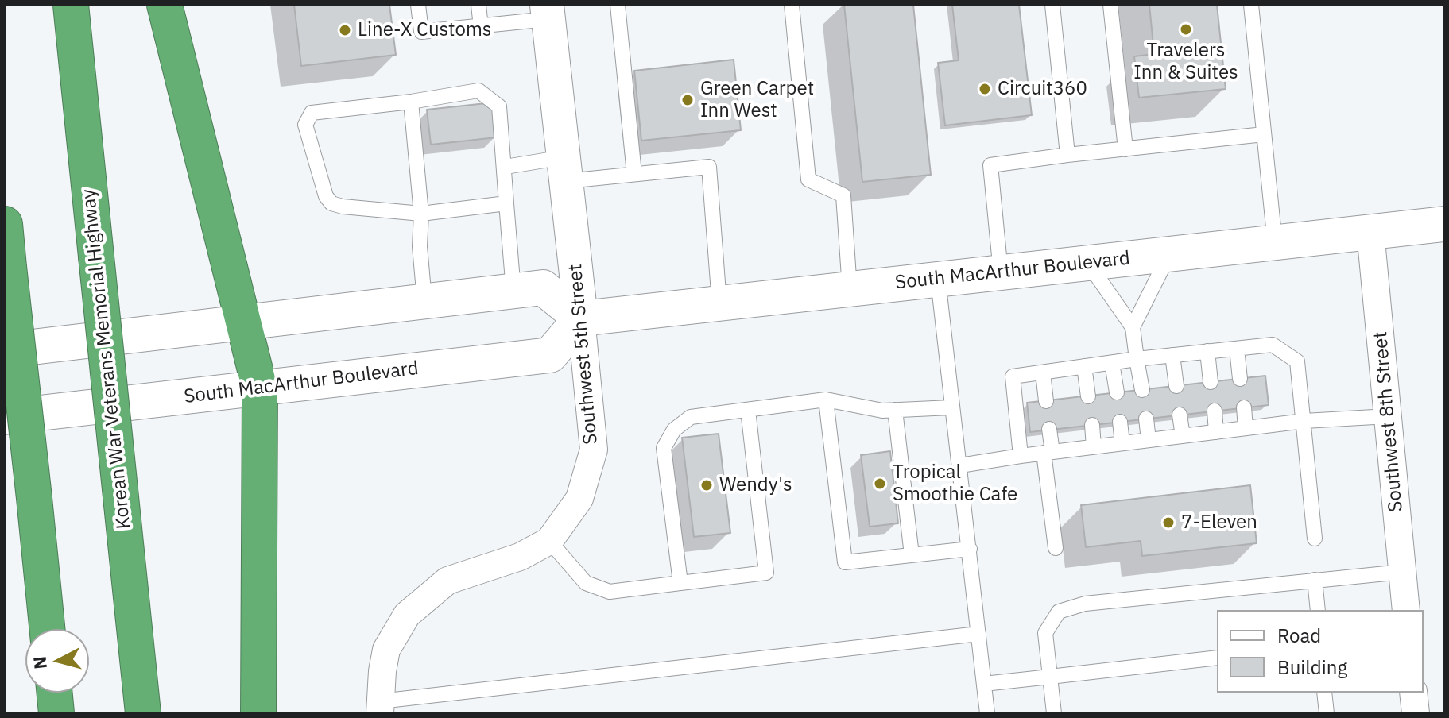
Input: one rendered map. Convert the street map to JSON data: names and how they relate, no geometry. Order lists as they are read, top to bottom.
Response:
{
  "streets": {
    "highway": ["Korean War Veterans Memorial Highway"],
    "main road": ["South MacArthur Boulevard"],
    "street": ["Southwest 5th Street", "Southwest 8th Street"]
  },
  "crossings": [
    ["South MacArthur Boulevard", "Southwest 5th Street"],
    ["South MacArthur Boulevard", "Southwest 8th Street"]
  ],
  "places": [
    "Travelers Inn & Suites",
    "Line-X Customs",
    "Circuit360",
    "Green Carpet Inn West",
    "Tropical Smoothie Cafe",
    "Wendy's",
    "7-Eleven"
  ],
  "legend": ["Road", "Building"],
  "north": "left"
}
